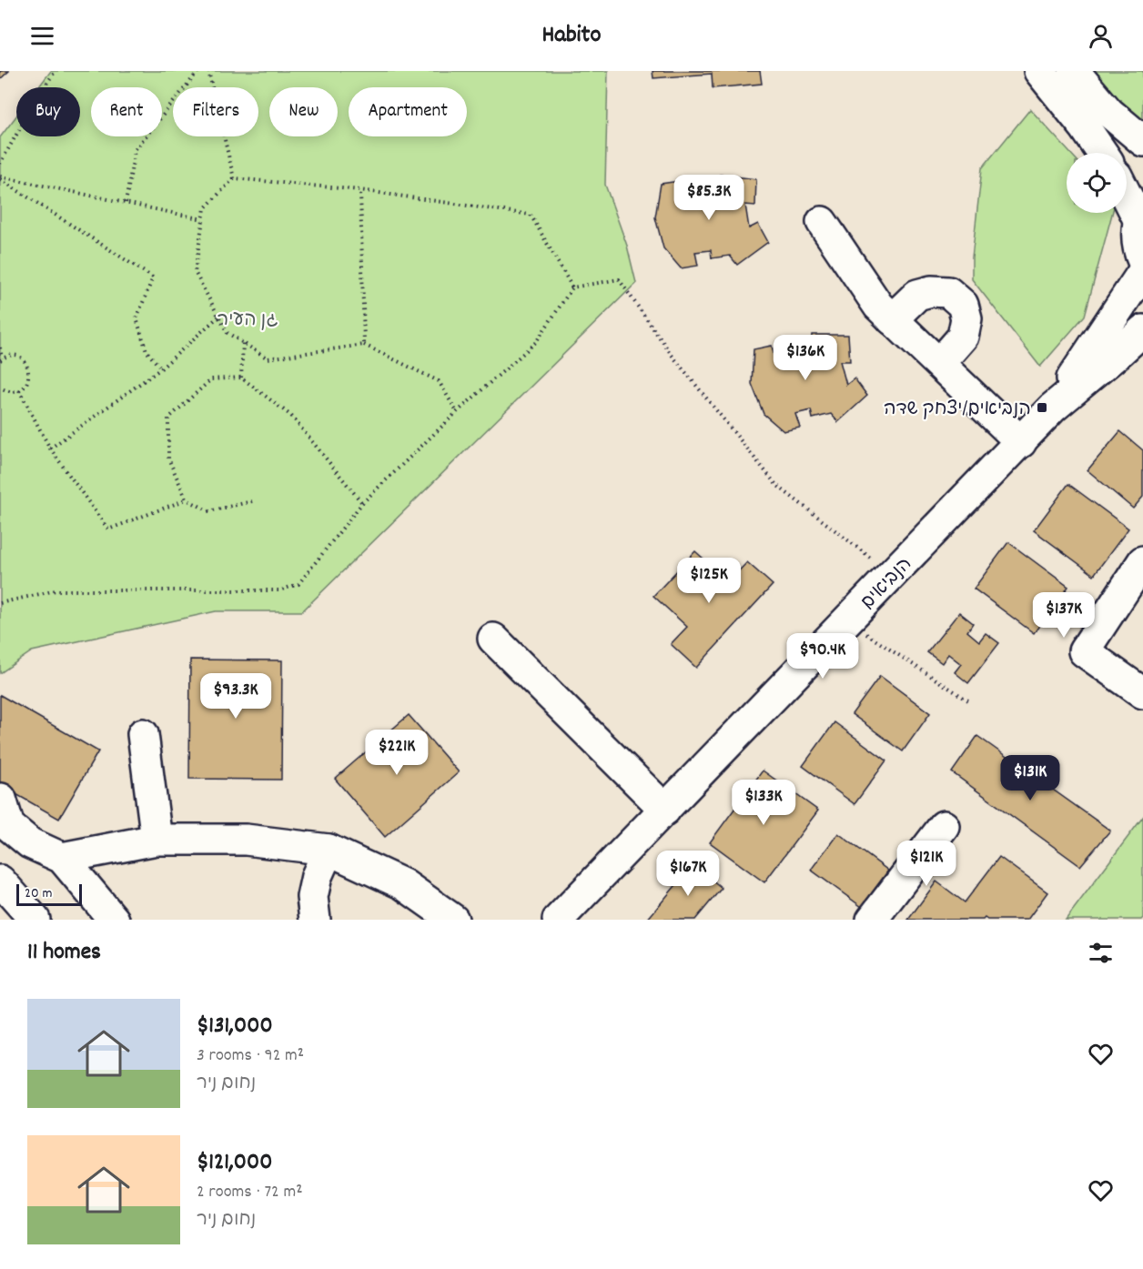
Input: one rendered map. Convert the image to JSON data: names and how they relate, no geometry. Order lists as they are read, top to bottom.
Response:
{
  "streets": {
    "street": ["הנביאים"]
  },
  "parks": ["גן העיר"],
  "places": {
    "transit": ["הנביאים/יצחק שדה"]
  },
  "scale_bar": "20 m",
  "page": {
    "header": "Habito",
    "chip": [
      "Buy",
      "Rent",
      "Filters",
      "New",
      "Apartment"
    ],
    "price": [
      "$85.3K",
      "$136K",
      "$125K",
      "$137K",
      "$90.4K",
      "$93.3K",
      "$221K",
      "$131K",
      "$133K",
      "$121K",
      "$167K"
    ],
    "scale": "20 m",
    "heading": "11 homes",
    "list": [
      {
        "name": "$131,000",
        "note": "3 rooms · 92 m² · נחום ניר"
      },
      {
        "name": "$121,000",
        "note": "2 rooms · 72 m² · נחום ניר"
      }
    ]
  }
}
